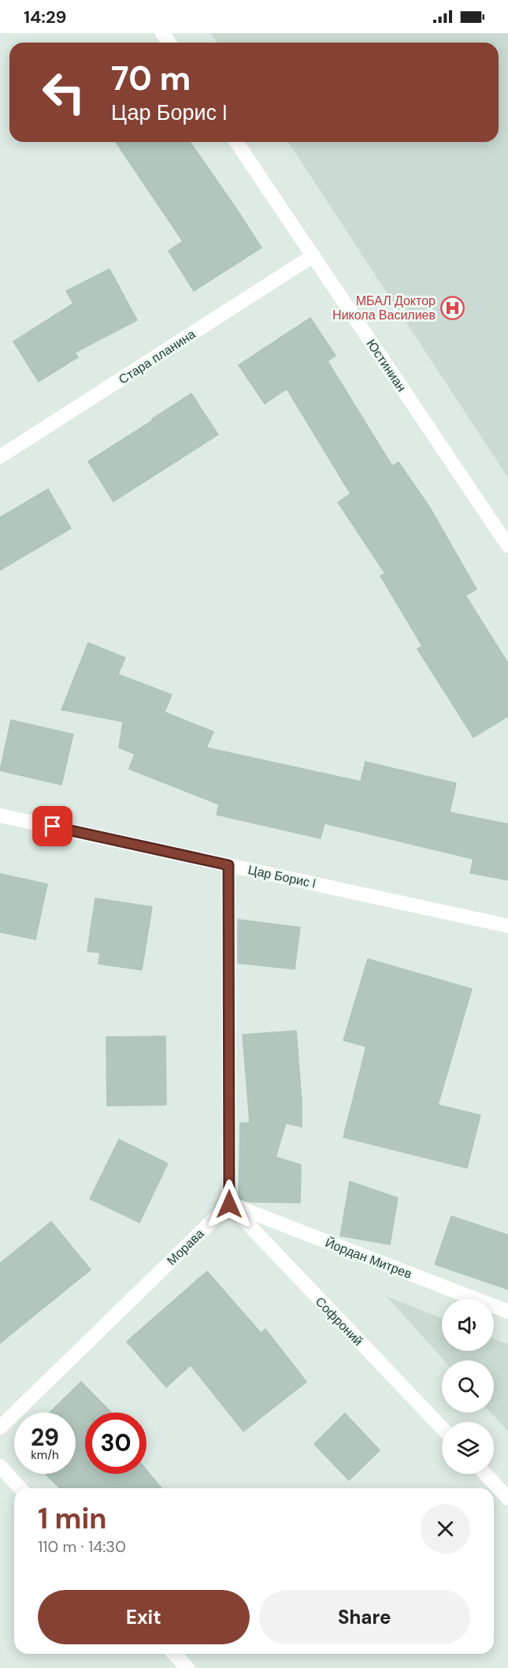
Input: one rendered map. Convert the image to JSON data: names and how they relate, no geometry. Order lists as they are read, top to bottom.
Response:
{
  "streets": {
    "street": [
      "Стара планина",
      "Юстиниан",
      "Цар Борис I",
      "Морава",
      "Йордан Митрев",
      "Софроний"
    ]
  },
  "crossings": [
    ["Стара планина", "Юстиниан"],
    ["Морава", "Йордан Митрев"],
    ["Морава", "Софроний"],
    ["Йордан Митрев", "Софроний"]
  ],
  "places": {
    "hospital": ["МБАЛ Доктор Никола Василиев"]
  },
  "page": {
    "status": "14:29",
    "turn": ["70 m", "Цар Борис I"],
    "speed": "29 km/h",
    "limit": "30",
    "heading": ["1 min", "110 m · 14:30"],
    "buttons": ["Exit", "Share"]
  }
}
